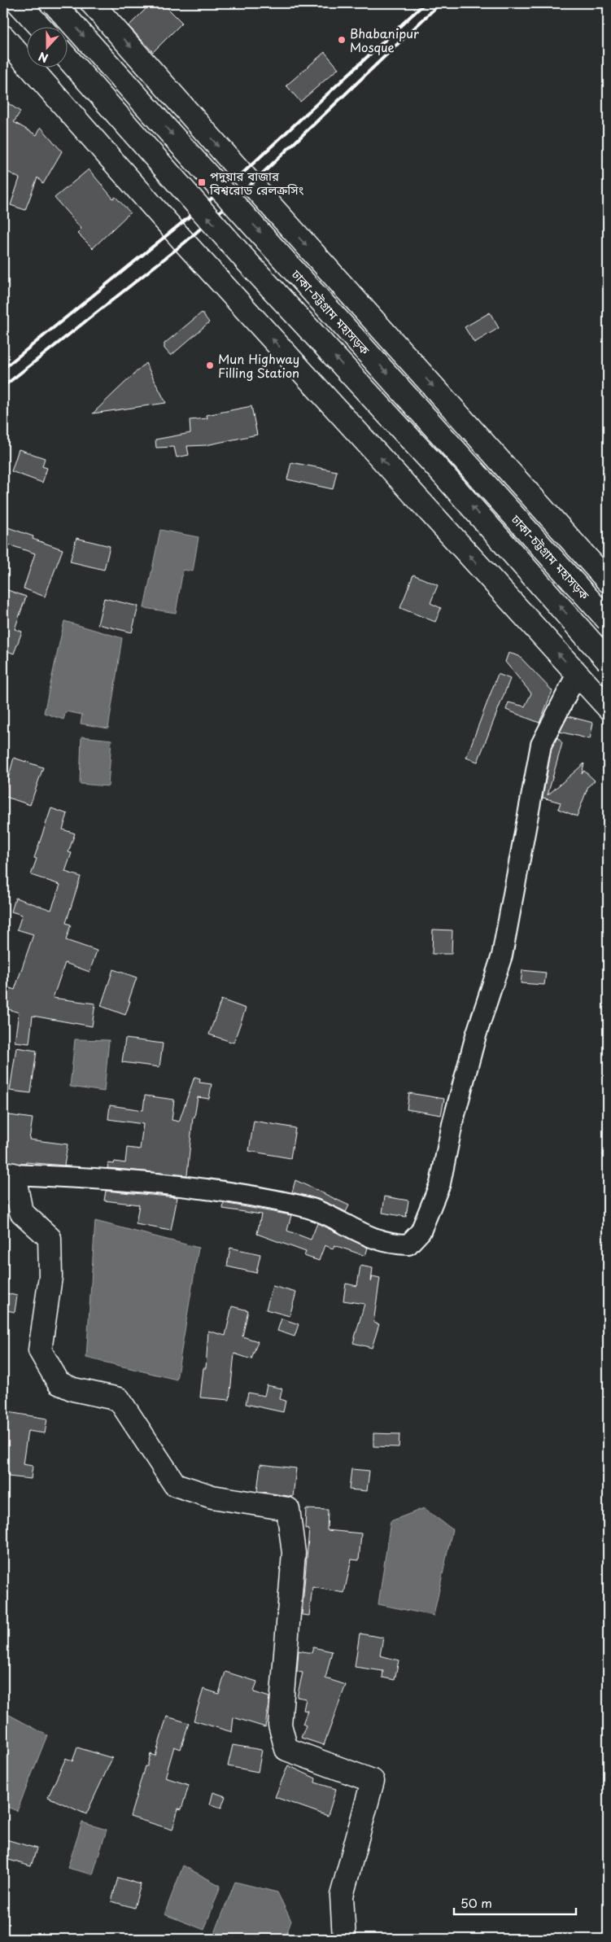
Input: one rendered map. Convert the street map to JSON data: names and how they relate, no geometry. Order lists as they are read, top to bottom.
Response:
{
  "streets": {
    "main road": ["ঢাকা-চট্টগ্রাম মহাসড়ক"]
  },
  "places": {
    "other": ["Bhabanipur Mosque", "Mun Highway Filling Station"],
    "transit": ["পদুয়ার বাজার বিশ্বরোড রেলক্রসিং"]
  },
  "scale_bar": "50 m",
  "north": "bottom"
}
